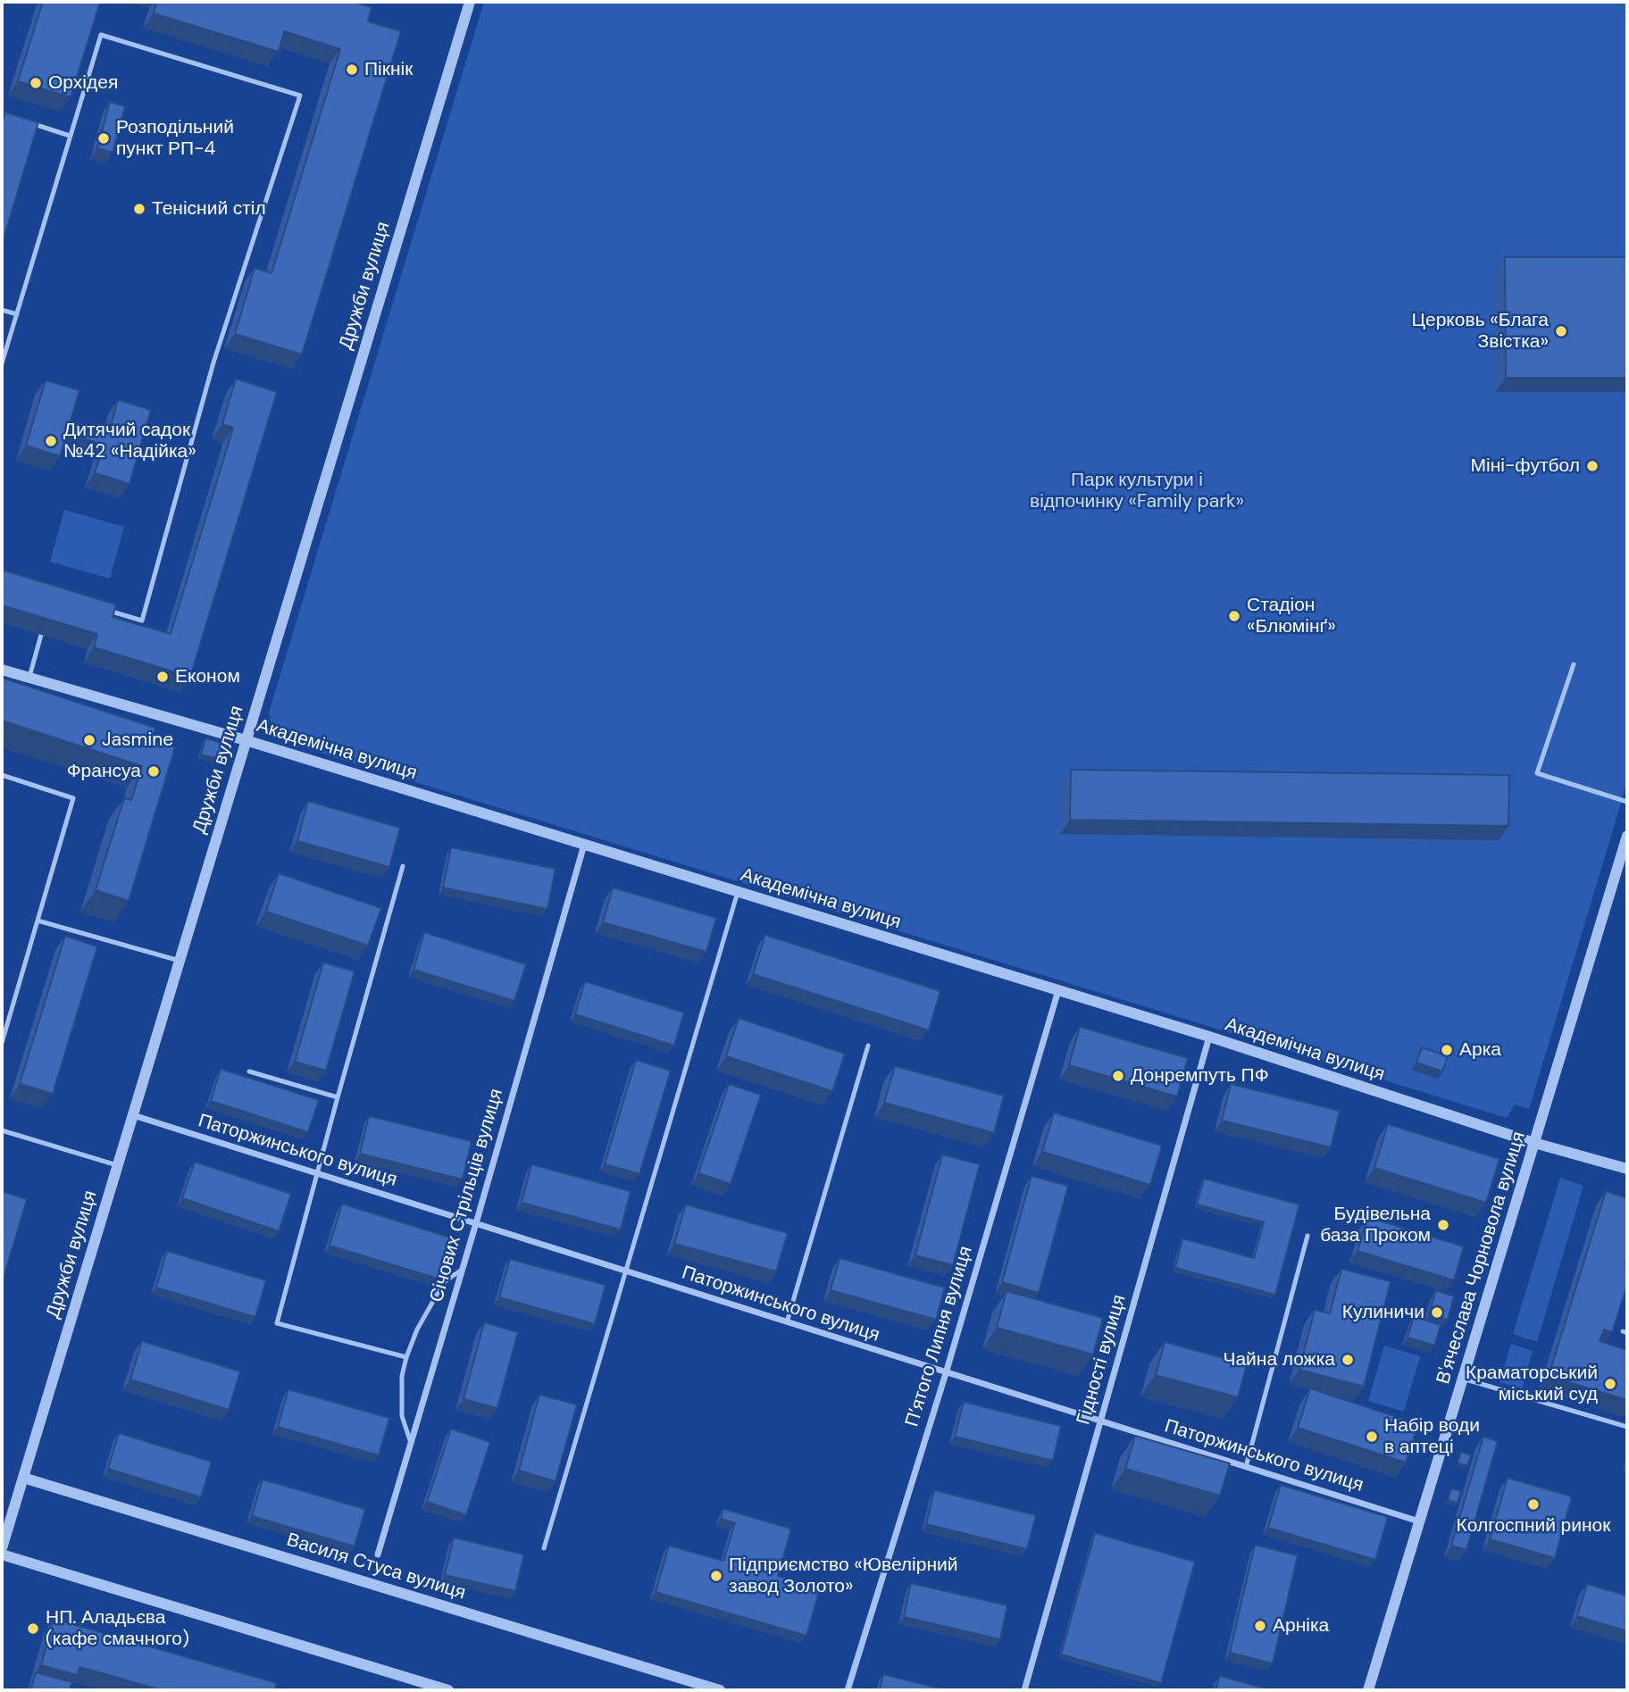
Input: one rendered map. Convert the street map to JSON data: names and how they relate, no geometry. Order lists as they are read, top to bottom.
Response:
{
  "streets": {
    "street": [
      "Дружби вулиця",
      "Академічна вулиця",
      "Паторжинського вулиця",
      "Січових Стрільців вулиця",
      "В'ячеслава Чорновола вулиця",
      "П’ятого Липня вулиця",
      "Гідності вулиця",
      "Василя Стуса вулиця"
    ]
  },
  "crossings": [
    ["Дружби вулиця", "Академічна вулиця"],
    ["Дружби вулиця", "Паторжинського вулиця"],
    ["Дружби вулиця", "Василя Стуса вулиця"],
    ["Академічна вулиця", "Січових Стрільців вулиця"],
    ["Академічна вулиця", "В'ячеслава Чорновола вулиця"],
    ["Академічна вулиця", "П’ятого Липня вулиця"],
    ["Академічна вулиця", "Гідності вулиця"],
    ["Паторжинського вулиця", "Січових Стрільців вулиця"],
    ["Паторжинського вулиця", "В'ячеслава Чорновола вулиця"],
    ["Паторжинського вулиця", "П’ятого Липня вулиця"],
    ["Паторжинського вулиця", "Гідності вулиця"]
  ],
  "parks": ["Парк культури і відпочинку «Family park»"],
  "places": [
    "Пікнік",
    "Орхідея",
    "Розподільний пункт РП-4",
    "Тенісний стіл",
    "Церковь «Блага Звістка»",
    "Дитячий садок №42 «Надійка»",
    "Міні-футбол",
    "Стадіон «Блюмінґ»",
    "Економ",
    "Jasmine",
    "Франсуа",
    "Арка",
    "Донремпуть ПФ",
    "Будівельна база Проком",
    "Кулиничи",
    "Чайна ложка",
    "Краматорський міський суд",
    "Набір води в аптеці",
    "Колгоспний ринок",
    "Підприємство «Ювелірний завод Золото»",
    "Арніка",
    "НП. Аладьєва (кафе смачного)"
  ]
}
